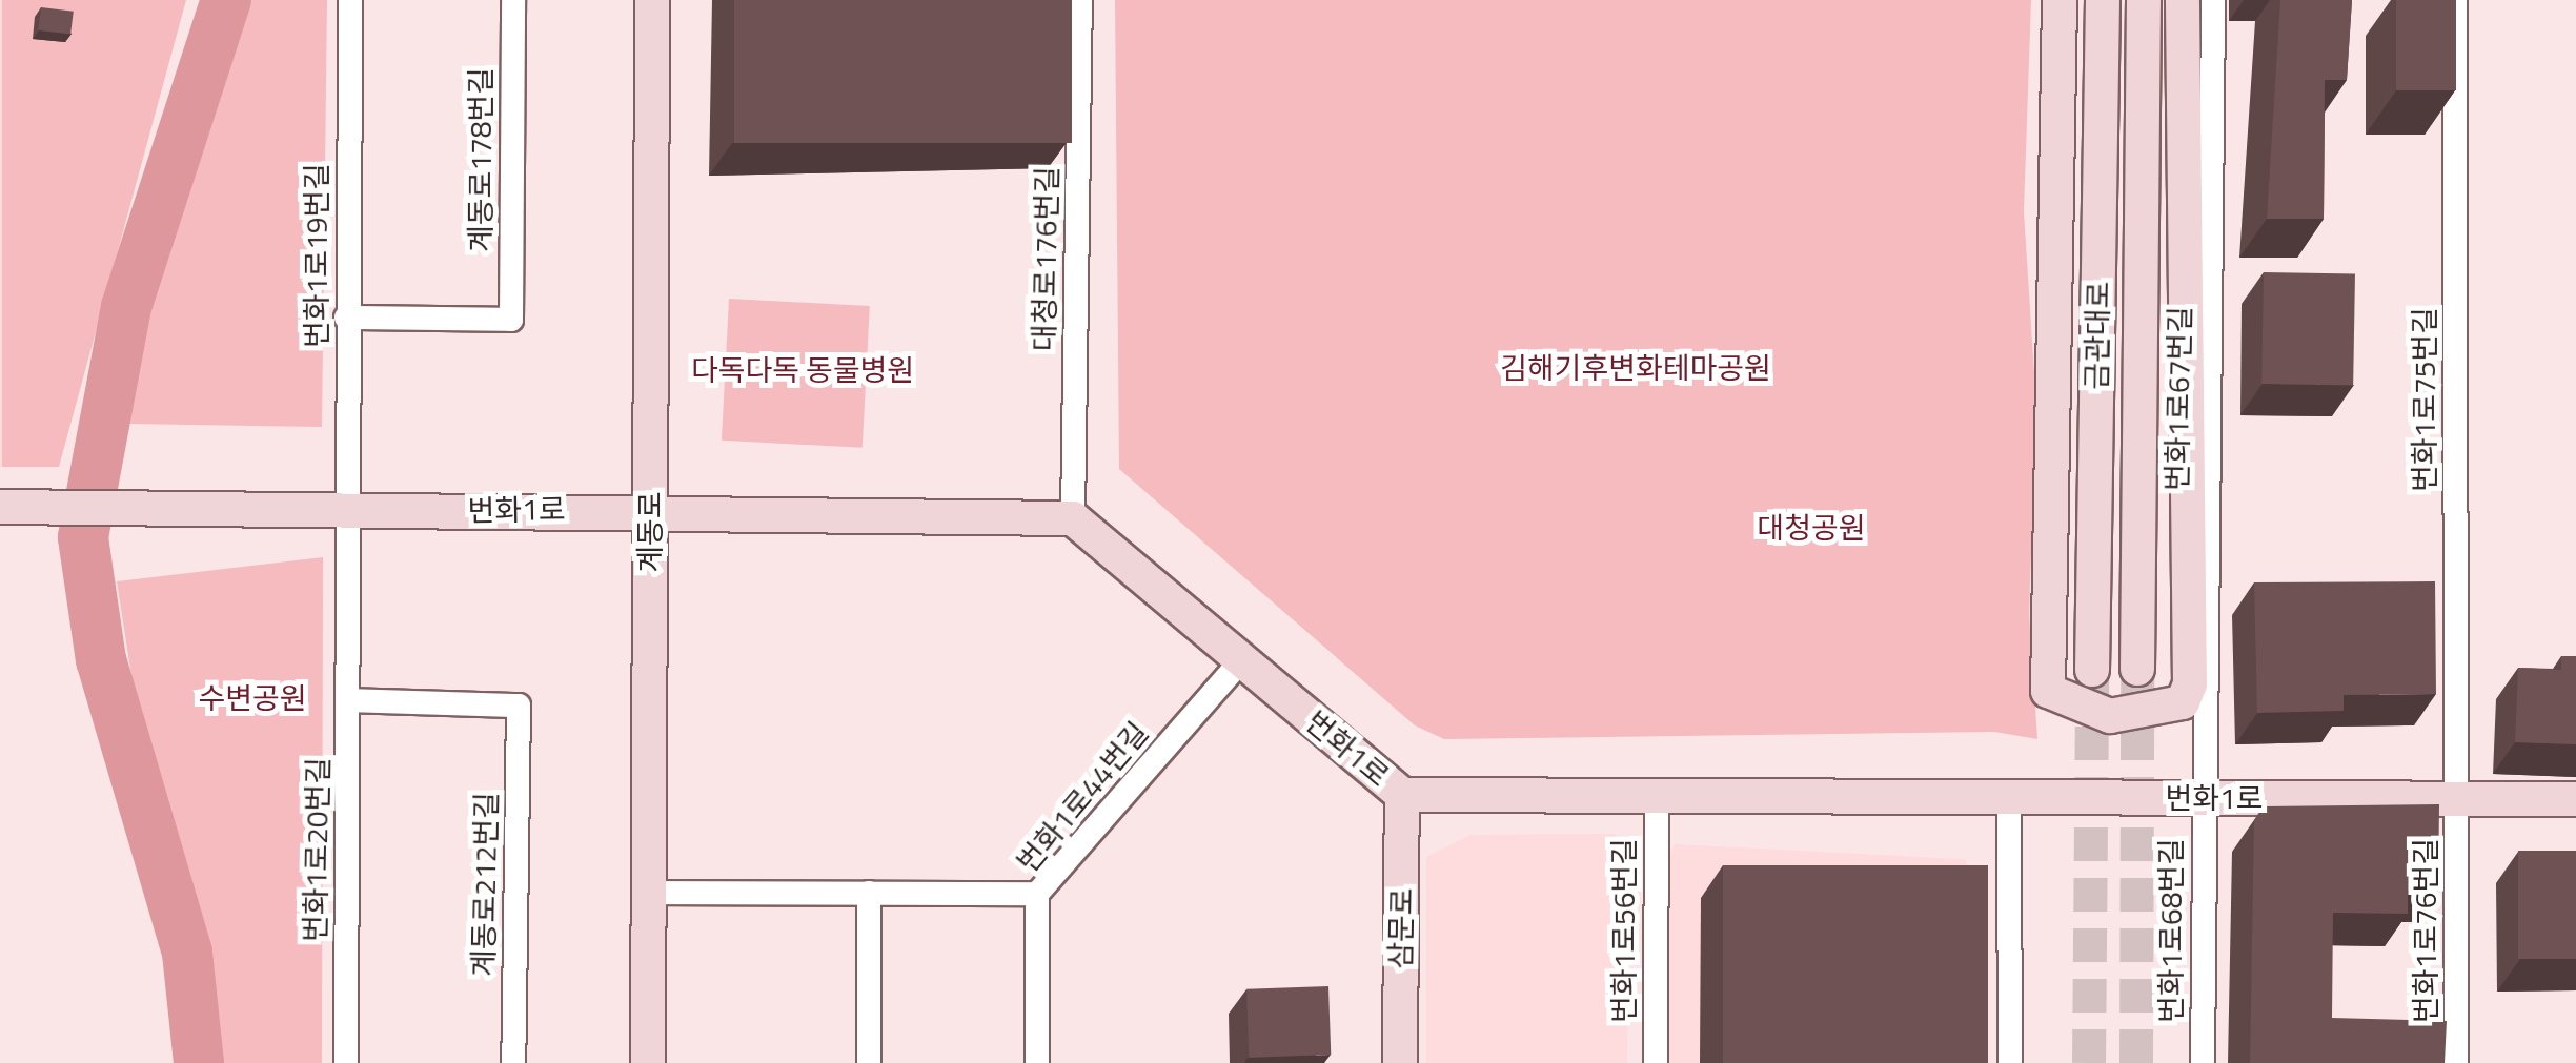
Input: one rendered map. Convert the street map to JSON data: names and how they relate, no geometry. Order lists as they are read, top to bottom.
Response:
{
  "streets": {
    "street": [
      "계동로178번길",
      "번화1로19번길",
      "대청로176번길",
      "금관대로",
      "번화1로67번길",
      "번화1로75번길",
      "번화1로",
      "계동로",
      "번화1로44번길",
      "번화1로20번길",
      "계동로212번길",
      "삼문로",
      "번화1로56번길",
      "번화1로68번길",
      "번화1로76번길"
    ]
  },
  "crossings": [
    ["계동로178번길", "번화1로19번길"],
    ["번화1로19번길", "번화1로"],
    ["번화1로19번길", "번화1로20번길"],
    ["대청로176번길", "번화1로"],
    ["번화1로67번길", "번화1로"],
    ["번화1로67번길", "번화1로68번길"],
    ["번화1로75번길", "번화1로"],
    ["번화1로75번길", "번화1로76번길"],
    ["번화1로", "계동로"],
    ["번화1로", "번화1로44번길"],
    ["번화1로", "번화1로20번길"],
    ["번화1로", "삼문로"],
    ["번화1로", "번화1로56번길"],
    ["번화1로", "번화1로68번길"],
    ["번화1로", "번화1로76번길"],
    ["번화1로20번길", "계동로212번길"]
  ],
  "parks": [
    "김해기후변화테마공원",
    "다독다독 동물병원",
    "대청공원",
    "수변공원"
  ]
}
